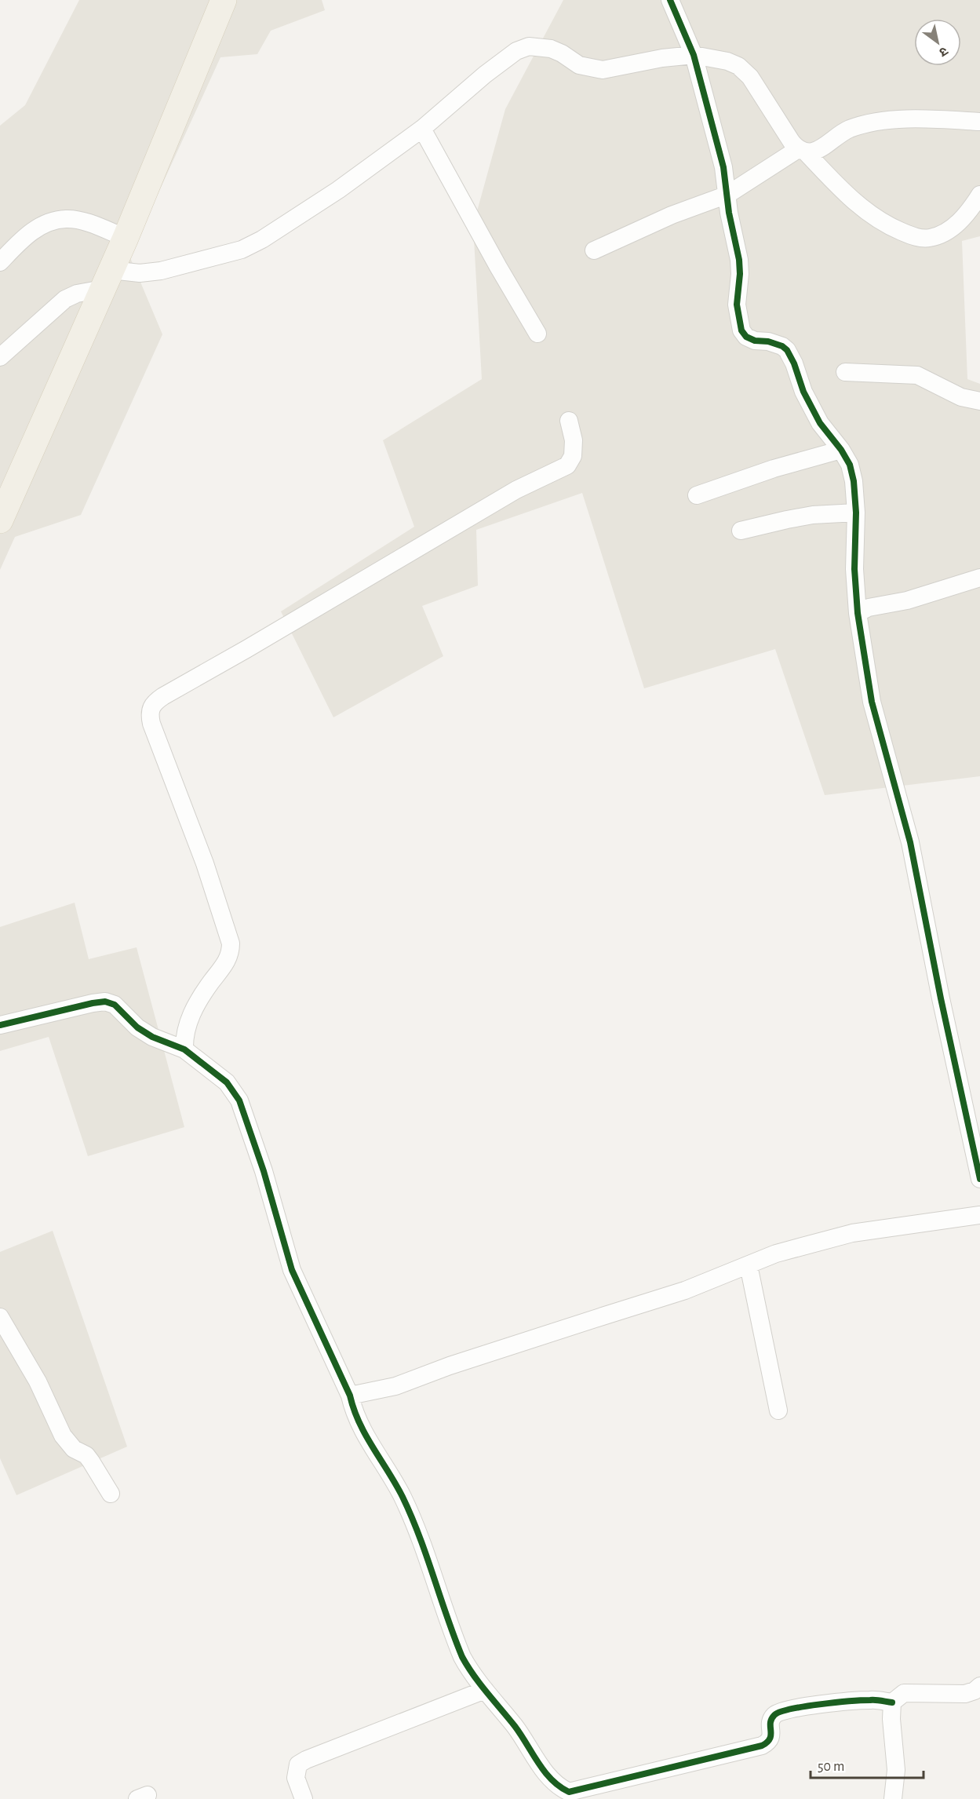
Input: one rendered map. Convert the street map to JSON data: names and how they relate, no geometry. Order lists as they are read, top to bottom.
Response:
{
  "scale_bar": "50 m",
  "north": "bottom right"
}
